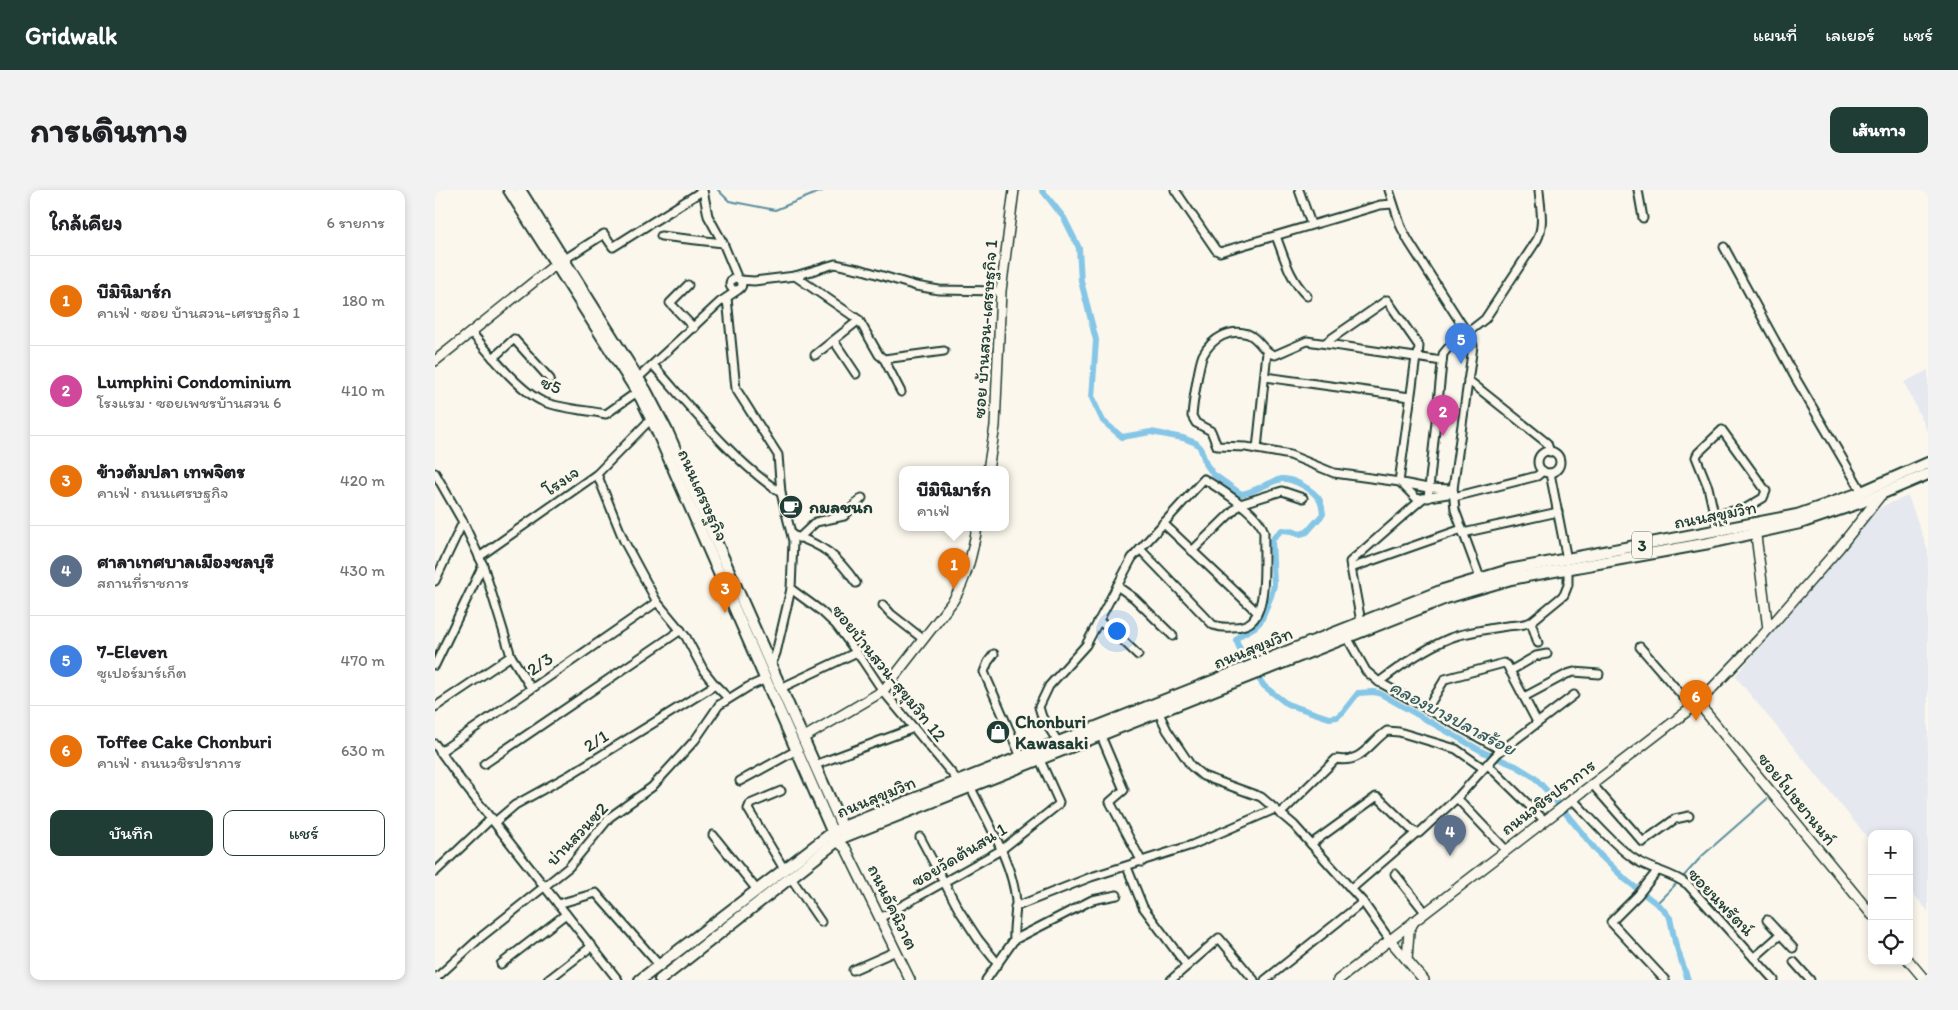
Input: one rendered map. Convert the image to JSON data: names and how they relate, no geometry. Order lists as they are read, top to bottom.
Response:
{
  "streets": {
    "main road": ["ถนนเศรษฐกิจ", "ถนนสุขุมวิท", "3"],
    "street": [
      "ซอย บ้านสวน-เศรษฐกิจ 1",
      "ซ5",
      "โรงเจ",
      "2/3",
      "ซอยบ้านสวน-สุขุมวิท 12",
      "2/1",
      "ถนนวชิรปราการ",
      "ซอยโปษยานนท์",
      "บ่านสวนซ2",
      "ซอยวัดต้นสน 1",
      "ซอยนพรัตน์",
      "ถนนอัคนิวาต"
    ]
  },
  "crossings": [
    ["ซ5", "ถนนเศรษฐกิจ"],
    ["โรงเจ", "ถนนเศรษฐกิจ"],
    ["ถนนเศรษฐกิจ", "ถนนสุขุมวิท"],
    ["ถนนเศรษฐกิจ", "บ่านสวนซ2"],
    ["ถนนเศรษฐกิจ", "ถนนอัคนิวาต"],
    ["ถนนสุขุมวิท", "ซอยบ้านสวน-สุขุมวิท 12"],
    ["ถนนสุขุมวิท", "ถนนวชิรปราการ"],
    ["ถนนสุขุมวิท", "ซอยวัดต้นสน 1"],
    ["ถนนสุขุมวิท", "ถนนอัคนิวาต"],
    ["ถนนวชิรปราการ", "ซอยโปษยานนท์"],
    ["ถนนวชิรปราการ", "ซอยนพรัตน์"],
    ["ซอยวัดต้นสน 1", "ถนนอัคนิวาต"]
  ],
  "water": ["คลองบางปลาสร้อย"],
  "places": {
    "cafe": ["กมลชนก"],
    "shop": ["Chonburi Kawasaki"]
  },
  "page": {
    "header": "Gridwalk",
    "nav": ["แผนที่", "เลเยอร์", "แชร์"],
    "buttons": [
      "เส้นทาง",
      ["บันทึก", "แชร์"]
    ],
    "title": "การเดินทาง",
    "heading": ["ใกล้เคียง", "6 รายการ"],
    "list": [
      {
        "mark": "1",
        "name": "บีมินิมาร์ก",
        "note": "คาเฟ่ · ซอย บ้านสวน-เศรษฐกิจ 1",
        "value": "180 m"
      },
      {
        "mark": "2",
        "name": "Lumphini Condominium",
        "note": "โรงแรม · ซอยเพชรบ้านสวน 6",
        "value": "410 m"
      },
      {
        "mark": "3",
        "name": "ข้าวต้มปลา เทพจิตร",
        "note": "คาเฟ่ · ถนนเศรษฐกิจ",
        "value": "420 m"
      },
      {
        "mark": "4",
        "name": "ศาลาเทศบาลเมืองชลบุรี",
        "note": "สถานที่ราชการ",
        "value": "430 m"
      },
      {
        "mark": "5",
        "name": "7-Eleven",
        "note": "ซูเปอร์มาร์เก็ต",
        "value": "470 m"
      },
      {
        "mark": "6",
        "name": "Toffee Cake Chonburi",
        "note": "คาเฟ่ · ถนนวชิรปราการ",
        "value": "630 m"
      }
    ],
    "pins": [
      "5",
      "2",
      "1",
      "3",
      "6",
      "4"
    ],
    "popup": ["บีมินิมาร์ก", "คาเฟ่"],
    "map_buttons": ["+", "−"]
  }
}
